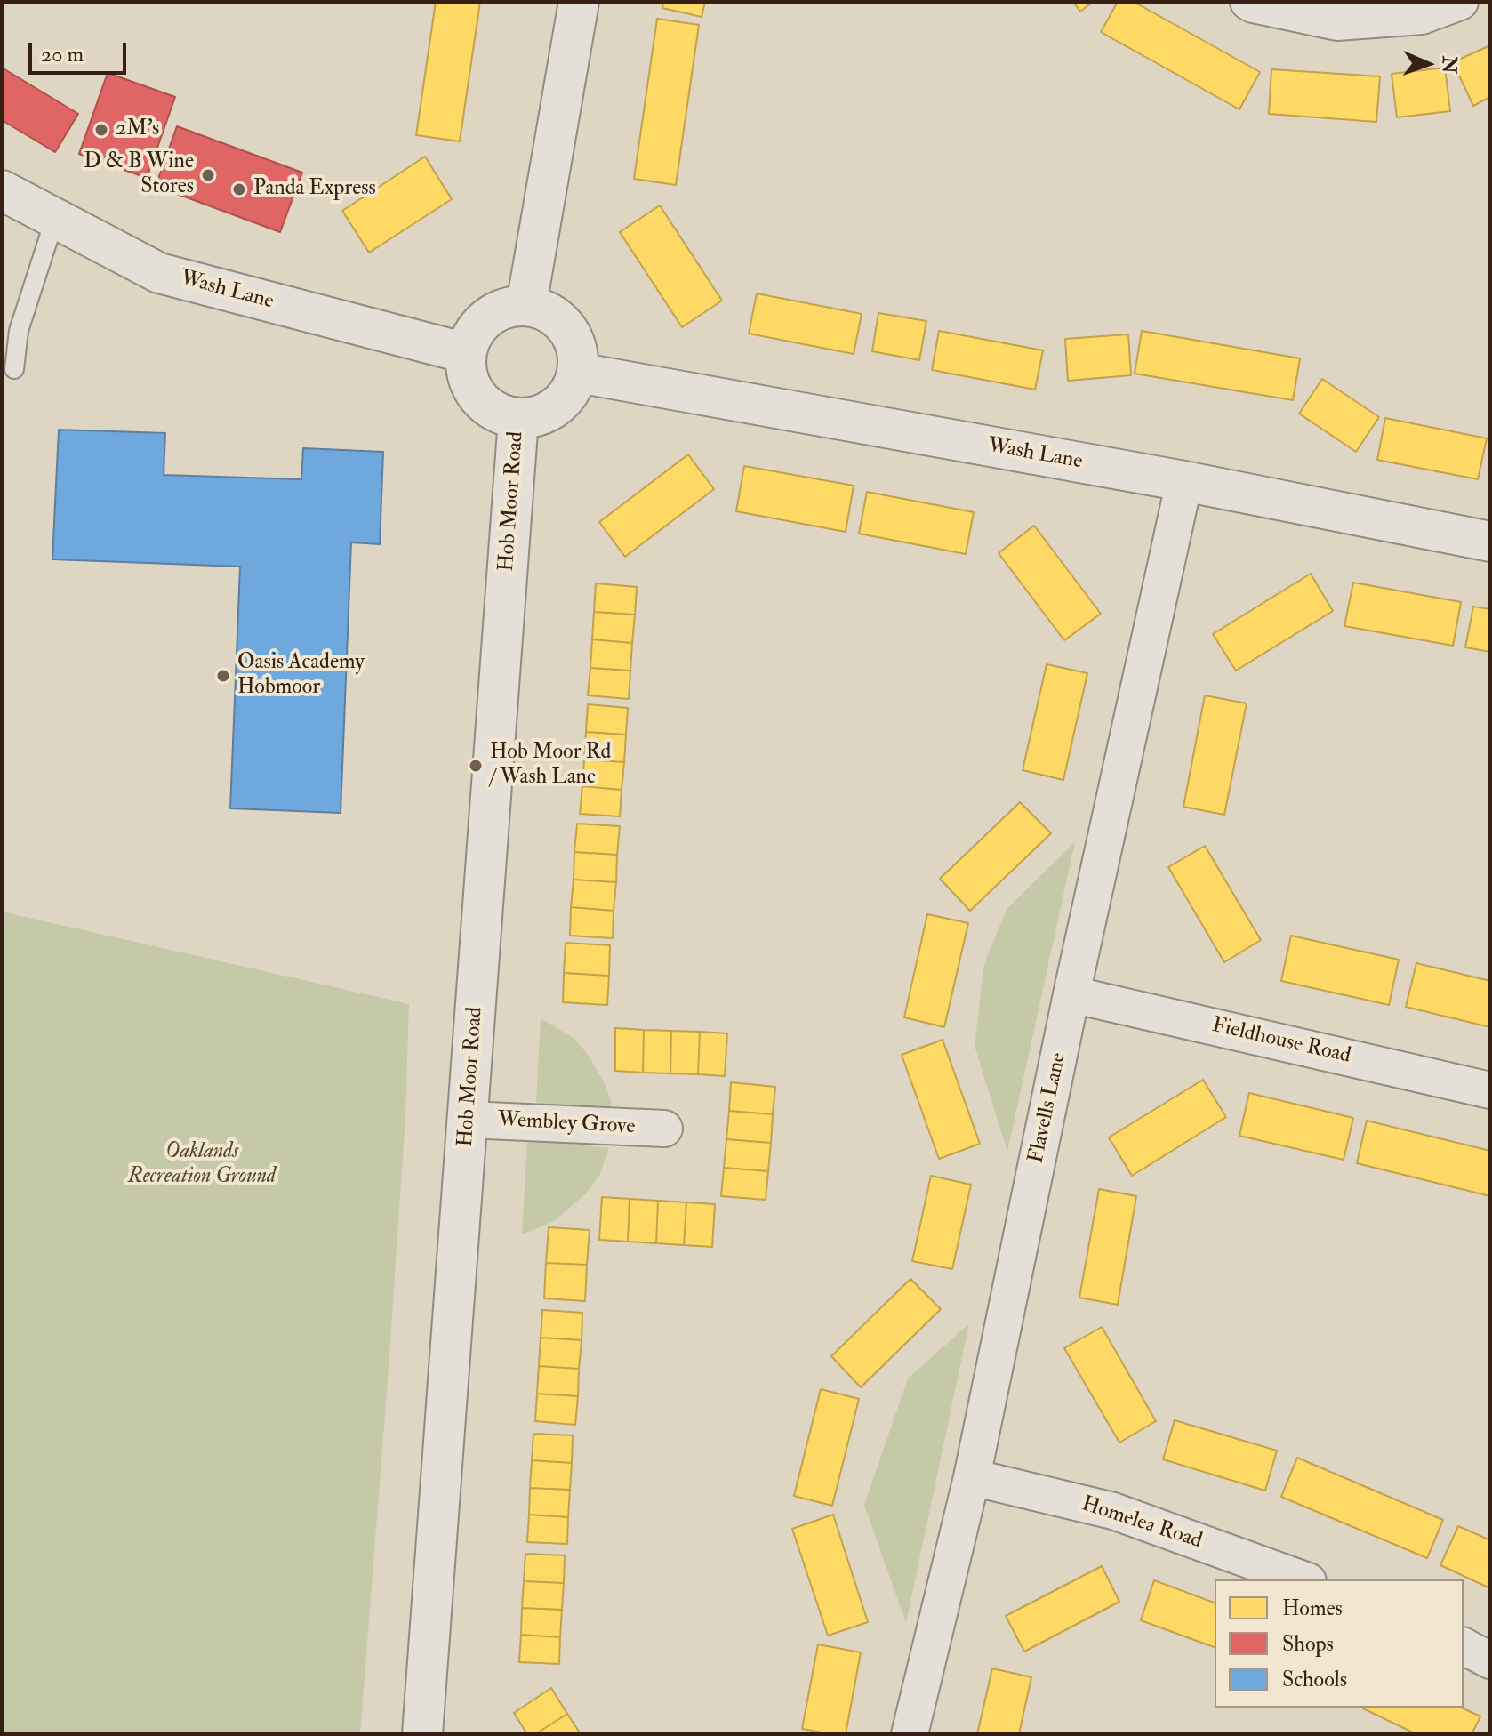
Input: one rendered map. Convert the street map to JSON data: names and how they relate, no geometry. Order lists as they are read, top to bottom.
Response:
{
  "streets": {
    "street": [
      "Wash Lane",
      "Hob Moor Road",
      "Fieldhouse Road",
      "Flavells Lane",
      "Wembley Grove",
      "Homelea Road"
    ]
  },
  "crossings": [
    ["Wash Lane", "Hob Moor Road"],
    ["Wash Lane", "Flavells Lane"],
    ["Hob Moor Road", "Wembley Grove"],
    ["Fieldhouse Road", "Flavells Lane"],
    ["Flavells Lane", "Homelea Road"]
  ],
  "parks": ["Oaklands Recreation Ground"],
  "places": [
    "2M's",
    "D & B Wine Stores",
    "Panda Express",
    "Oasis Academy Hobmoor",
    "Hob Moor Rd / Wash Lane"
  ],
  "legend": ["Homes", "Shops", "Schools"],
  "scale_bar": "20 m",
  "north": "right"
}
